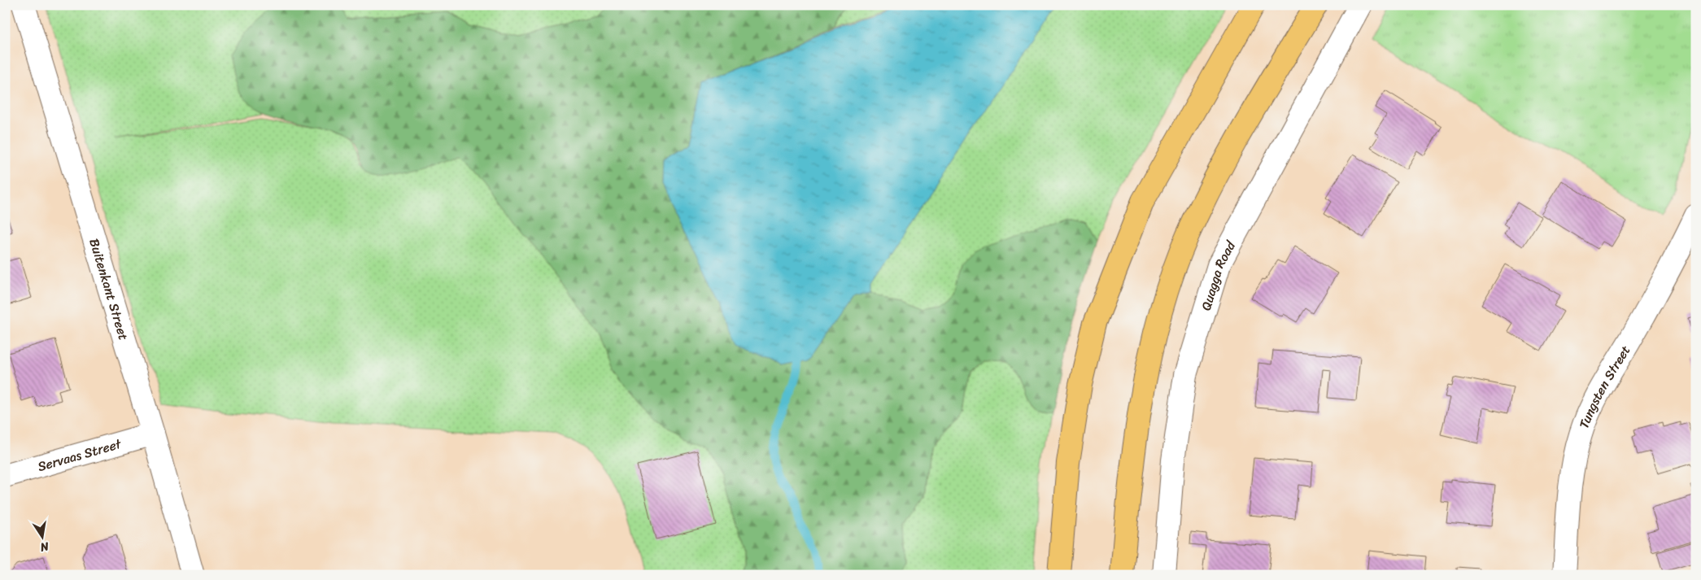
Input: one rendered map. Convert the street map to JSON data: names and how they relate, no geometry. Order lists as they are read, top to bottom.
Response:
{
  "streets": {
    "street": [
      "Quagga Road",
      "Buitenkant Street",
      "Tungsten Street",
      "Servaas Street"
    ]
  },
  "crossings": [
    ["Buitenkant Street", "Servaas Street"]
  ],
  "north": "bottom"
}
